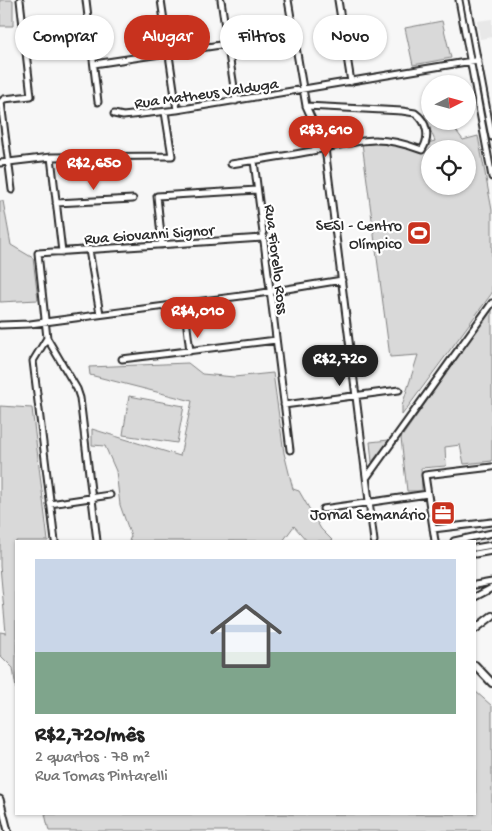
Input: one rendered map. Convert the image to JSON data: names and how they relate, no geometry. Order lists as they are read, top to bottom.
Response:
{
  "streets": {
    "street": ["Rua Matheus Valduga", "Rua Giovanni Signor", "Rua Fiorello Ross"]
  },
  "crossings": [
    ["Rua Giovanni Signor", "Rua Fiorello Ross"]
  ],
  "places": {
    "sports": ["SESI - Centro Olímpico"],
    "office": ["Jornal Semanário"]
  },
  "north": "right",
  "page": {
    "chip": [
      "Comprar",
      "Alugar",
      "Filtros",
      "Novo"
    ],
    "price": [
      "R$3,610",
      "R$2,650",
      "R$4,010",
      "R$2,720"
    ],
    "list": [
      {
        "name": "R$2,720/mês",
        "note": "2 quartos · 78 m² · Rua Tomas Pintarelli"
      }
    ]
  }
}
